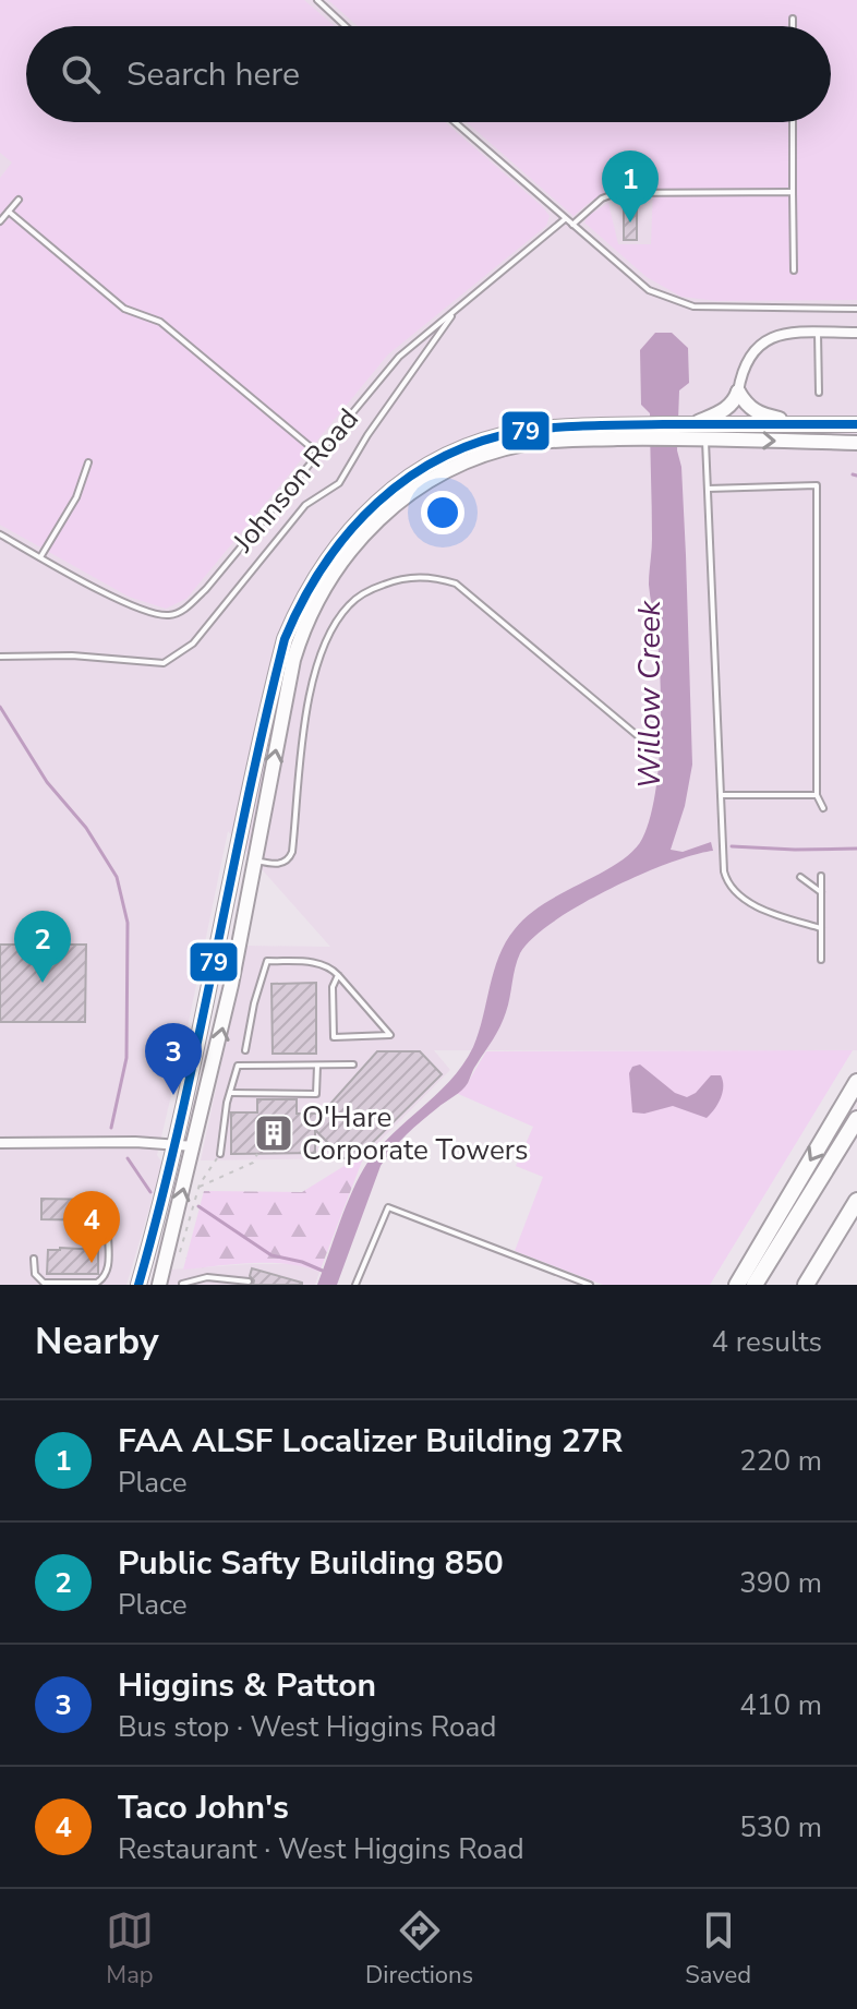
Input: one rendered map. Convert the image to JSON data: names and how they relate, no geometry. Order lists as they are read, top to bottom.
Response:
{
  "streets": {
    "lane": ["Johnson Road"]
  },
  "water": ["Willow Creek"],
  "places": {
    "building": ["O'Hare Corporate Towers"]
  },
  "lines": ["transit line 79"],
  "page": {
    "search": "Search here",
    "pins": [
      "1",
      "2",
      "3",
      "4"
    ],
    "heading": ["Nearby", "4 results"],
    "list": [
      {
        "mark": "1",
        "name": "FAA ALSF Localizer Building 27R",
        "note": "Place",
        "value": "220 m"
      },
      {
        "mark": "2",
        "name": "Public Safty Building 850",
        "note": "Place",
        "value": "390 m"
      },
      {
        "mark": "3",
        "name": "Higgins & Patton",
        "note": "Bus stop · West Higgins Road",
        "value": "410 m"
      },
      {
        "mark": "4",
        "name": "Taco John's",
        "note": "Restaurant · West Higgins Road",
        "value": "530 m"
      }
    ],
    "nav": ["Map", "Directions", "Saved"]
  }
}
